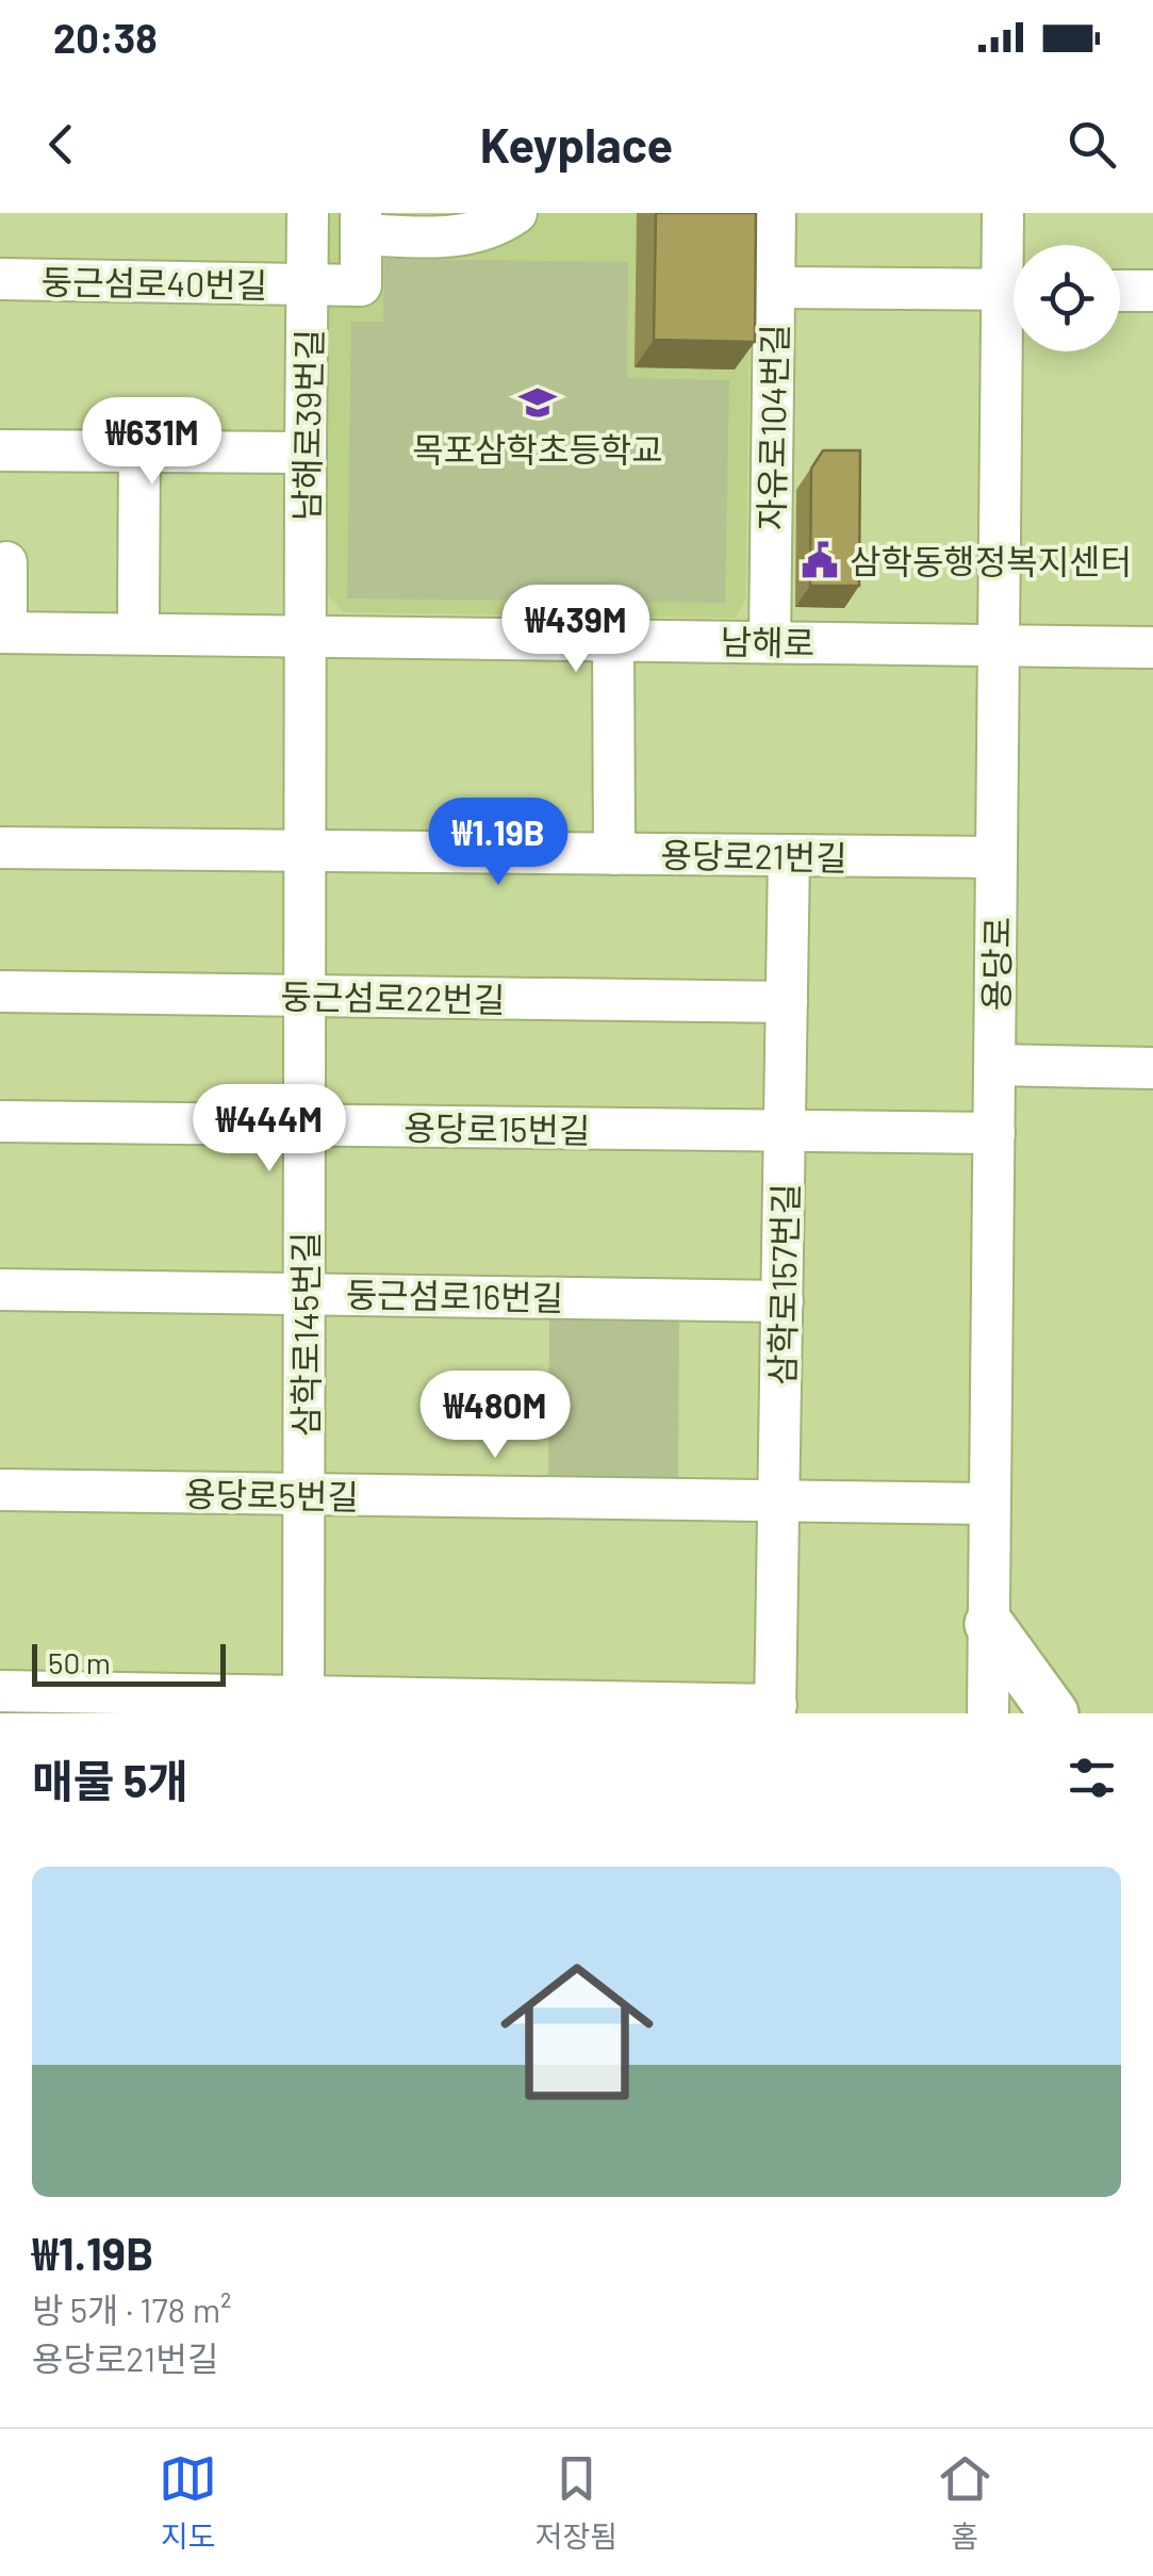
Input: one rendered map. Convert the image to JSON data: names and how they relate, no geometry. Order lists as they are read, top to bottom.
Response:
{
  "streets": {
    "street": [
      "둥근섬로40번길",
      "남해로39번길",
      "자유로104번길",
      "남해로",
      "용당로21번길",
      "용당로",
      "둥근섬로22번길",
      "용당로15번길",
      "삼학로157번길",
      "둥근섬로16번길",
      "삼학로145번길",
      "용당로5번길"
    ]
  },
  "crossings": [
    ["둥근섬로40번길", "남해로39번길"],
    ["남해로39번길", "남해로"],
    ["남해로39번길", "삼학로145번길"],
    ["자유로104번길", "남해로"],
    ["남해로", "용당로"],
    ["남해로", "삼학로145번길"],
    ["용당로21번길", "용당로"],
    ["용당로21번길", "삼학로157번길"],
    ["용당로21번길", "삼학로145번길"],
    ["용당로", "용당로15번길"],
    ["용당로", "용당로5번길"],
    ["둥근섬로22번길", "삼학로157번길"],
    ["둥근섬로22번길", "삼학로145번길"],
    ["용당로15번길", "삼학로157번길"],
    ["용당로15번길", "삼학로145번길"],
    ["삼학로157번길", "둥근섬로16번길"],
    ["삼학로157번길", "용당로5번길"],
    ["둥근섬로16번길", "삼학로145번길"],
    ["삼학로145번길", "용당로5번길"]
  ],
  "places": {
    "school or university": ["목포삼학초등학교"],
    "public building": ["삼학동행정복지센터"]
  },
  "scale_bar": "50 m",
  "page": {
    "status": "20:38",
    "header": "Keyplace",
    "price": [
      "₩631M",
      "₩439M",
      "₩1.19B",
      "₩444M",
      "₩480M"
    ],
    "scale": "50 m",
    "heading": "매물 5개",
    "list": [
      {
        "name": "₩1.19B",
        "note": "방 5개 · 178 m² · 용당로21번길"
      }
    ],
    "tabs": ["지도", "저장됨", "홈"]
  }
}
